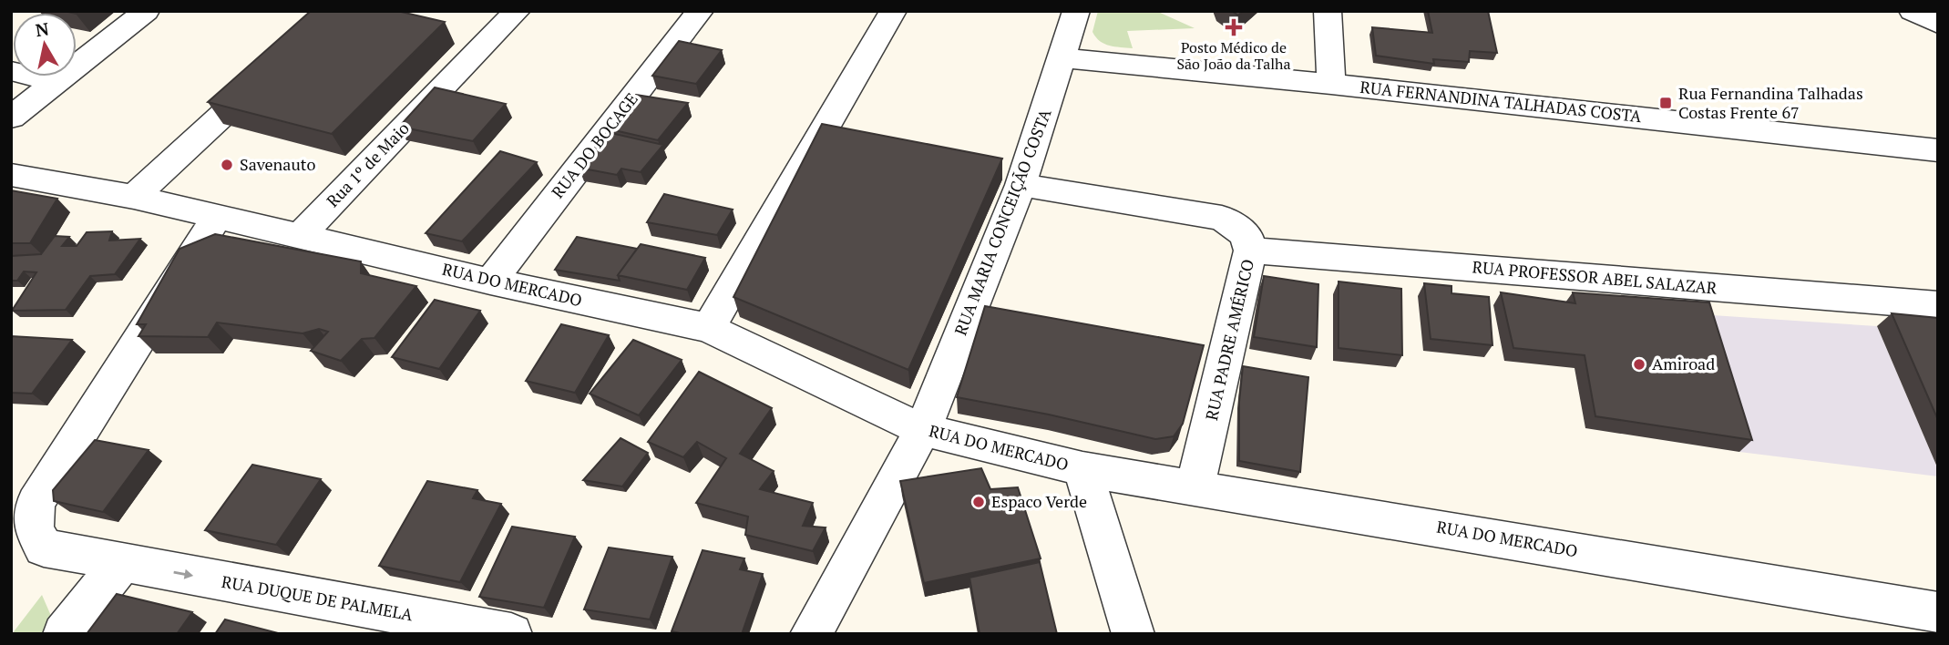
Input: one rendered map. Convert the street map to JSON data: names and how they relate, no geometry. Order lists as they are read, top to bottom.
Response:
{
  "streets": {
    "street": [
      "RUA FERNANDINA TALHADAS COSTA",
      "RUA DO BOCAGE",
      "Rua 1º de Maio",
      "RUA MARIA CONCEIÇÃO COSTA",
      "RUA PROFESSOR ABEL SALAZAR",
      "RUA DO MERCADO",
      "RUA PADRE AMÉRICO",
      "RUA DUQUE DE PALMELA"
    ]
  },
  "crossings": [
    ["RUA FERNANDINA TALHADAS COSTA", "RUA MARIA CONCEIÇÃO COSTA"],
    ["RUA DO BOCAGE", "RUA DO MERCADO"],
    ["Rua 1º de Maio", "RUA DO MERCADO"],
    ["RUA MARIA CONCEIÇÃO COSTA", "RUA DO MERCADO"],
    ["RUA MARIA CONCEIÇÃO COSTA", "RUA PADRE AMÉRICO"],
    ["RUA PROFESSOR ABEL SALAZAR", "RUA PADRE AMÉRICO"],
    ["RUA DO MERCADO", "RUA PADRE AMÉRICO"],
    ["RUA DO MERCADO", "RUA DUQUE DE PALMELA"]
  ],
  "one_way": ["RUA DUQUE DE PALMELA"],
  "places": {
    "health": ["Posto Médico de São João da Talha"],
    "transit": ["Rua Fernandina Talhadas Costas Frente 67"],
    "other": ["Savenauto", "Amiroad", "Espaco Verde"]
  },
  "north": "top"
}
